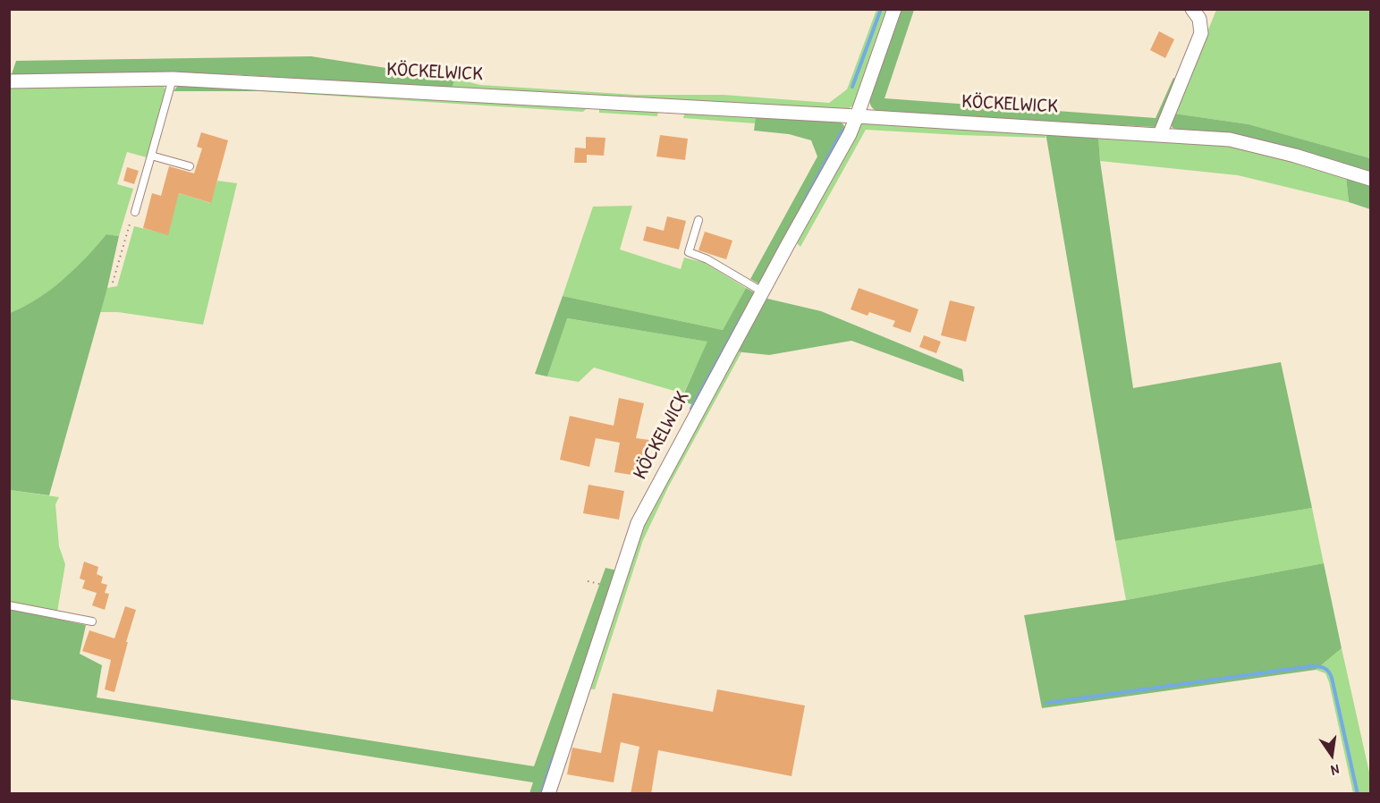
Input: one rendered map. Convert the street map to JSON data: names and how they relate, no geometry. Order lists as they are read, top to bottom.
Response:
{
  "streets": {
    "street": ["KÖCKELWICK"]
  },
  "north": "bottom"
}
